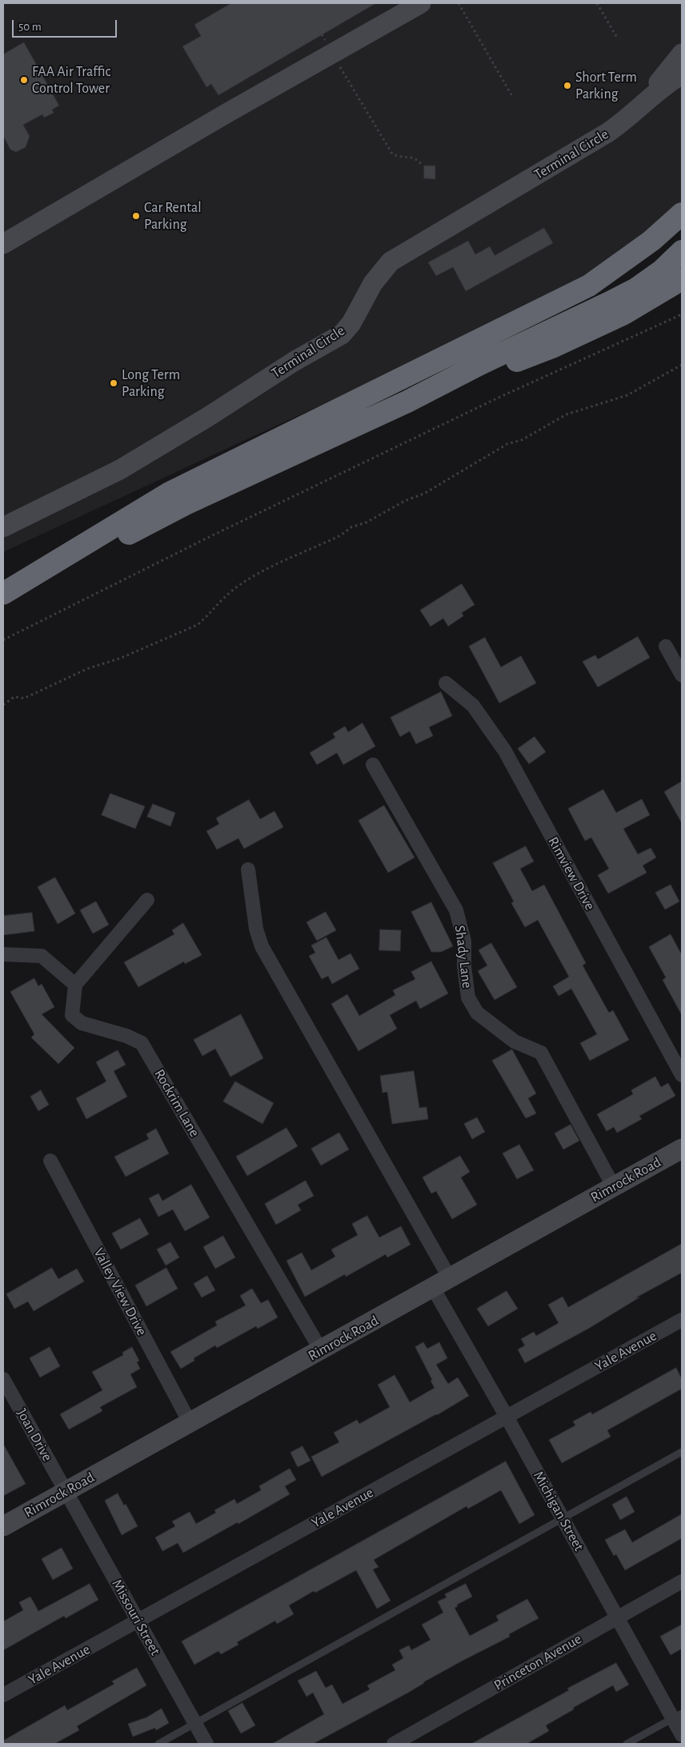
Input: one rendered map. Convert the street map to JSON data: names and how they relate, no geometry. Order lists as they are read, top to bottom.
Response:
{
  "streets": {
    "street": [
      "Terminal Circle",
      "Rimview Drive",
      "Shady Lane",
      "Rockrim Lane",
      "Rimrock Road",
      "Valley View Drive",
      "Yale Avenue",
      "Joan Drive",
      "Michigan Street",
      "Missouri Street",
      "Princeton Avenue"
    ]
  },
  "crossings": [
    ["Shady Lane", "Rimrock Road"],
    ["Rockrim Lane", "Rimrock Road"],
    ["Rimrock Road", "Valley View Drive"],
    ["Rimrock Road", "Joan Drive"],
    ["Rimrock Road", "Michigan Street"],
    ["Rimrock Road", "Missouri Street"],
    ["Yale Avenue", "Michigan Street"],
    ["Yale Avenue", "Missouri Street"],
    ["Joan Drive", "Missouri Street"],
    ["Michigan Street", "Princeton Avenue"]
  ],
  "places": [
    "FAA Air Traffic Control Tower",
    "Short Term Parking",
    "Car Rental Parking",
    "Long Term Parking"
  ],
  "scale_bar": "50 m"
}
